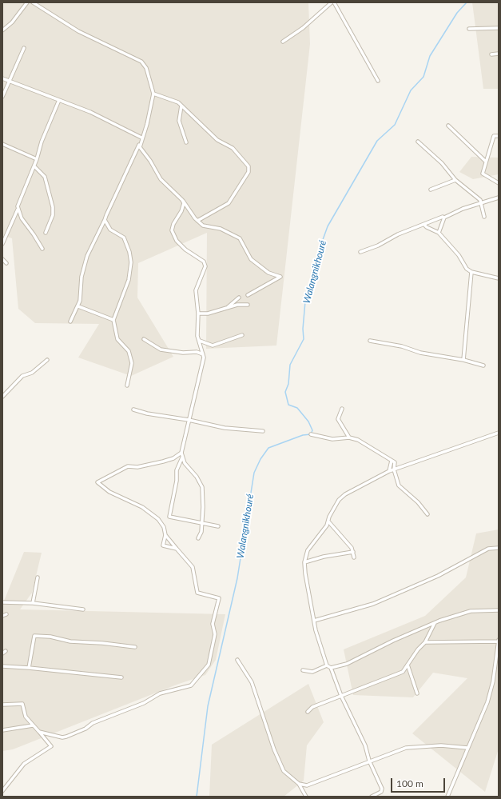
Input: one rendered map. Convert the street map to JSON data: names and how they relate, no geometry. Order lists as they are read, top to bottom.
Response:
{
  "water": ["Walangnikhouré"],
  "scale_bar": "100 m"
}
